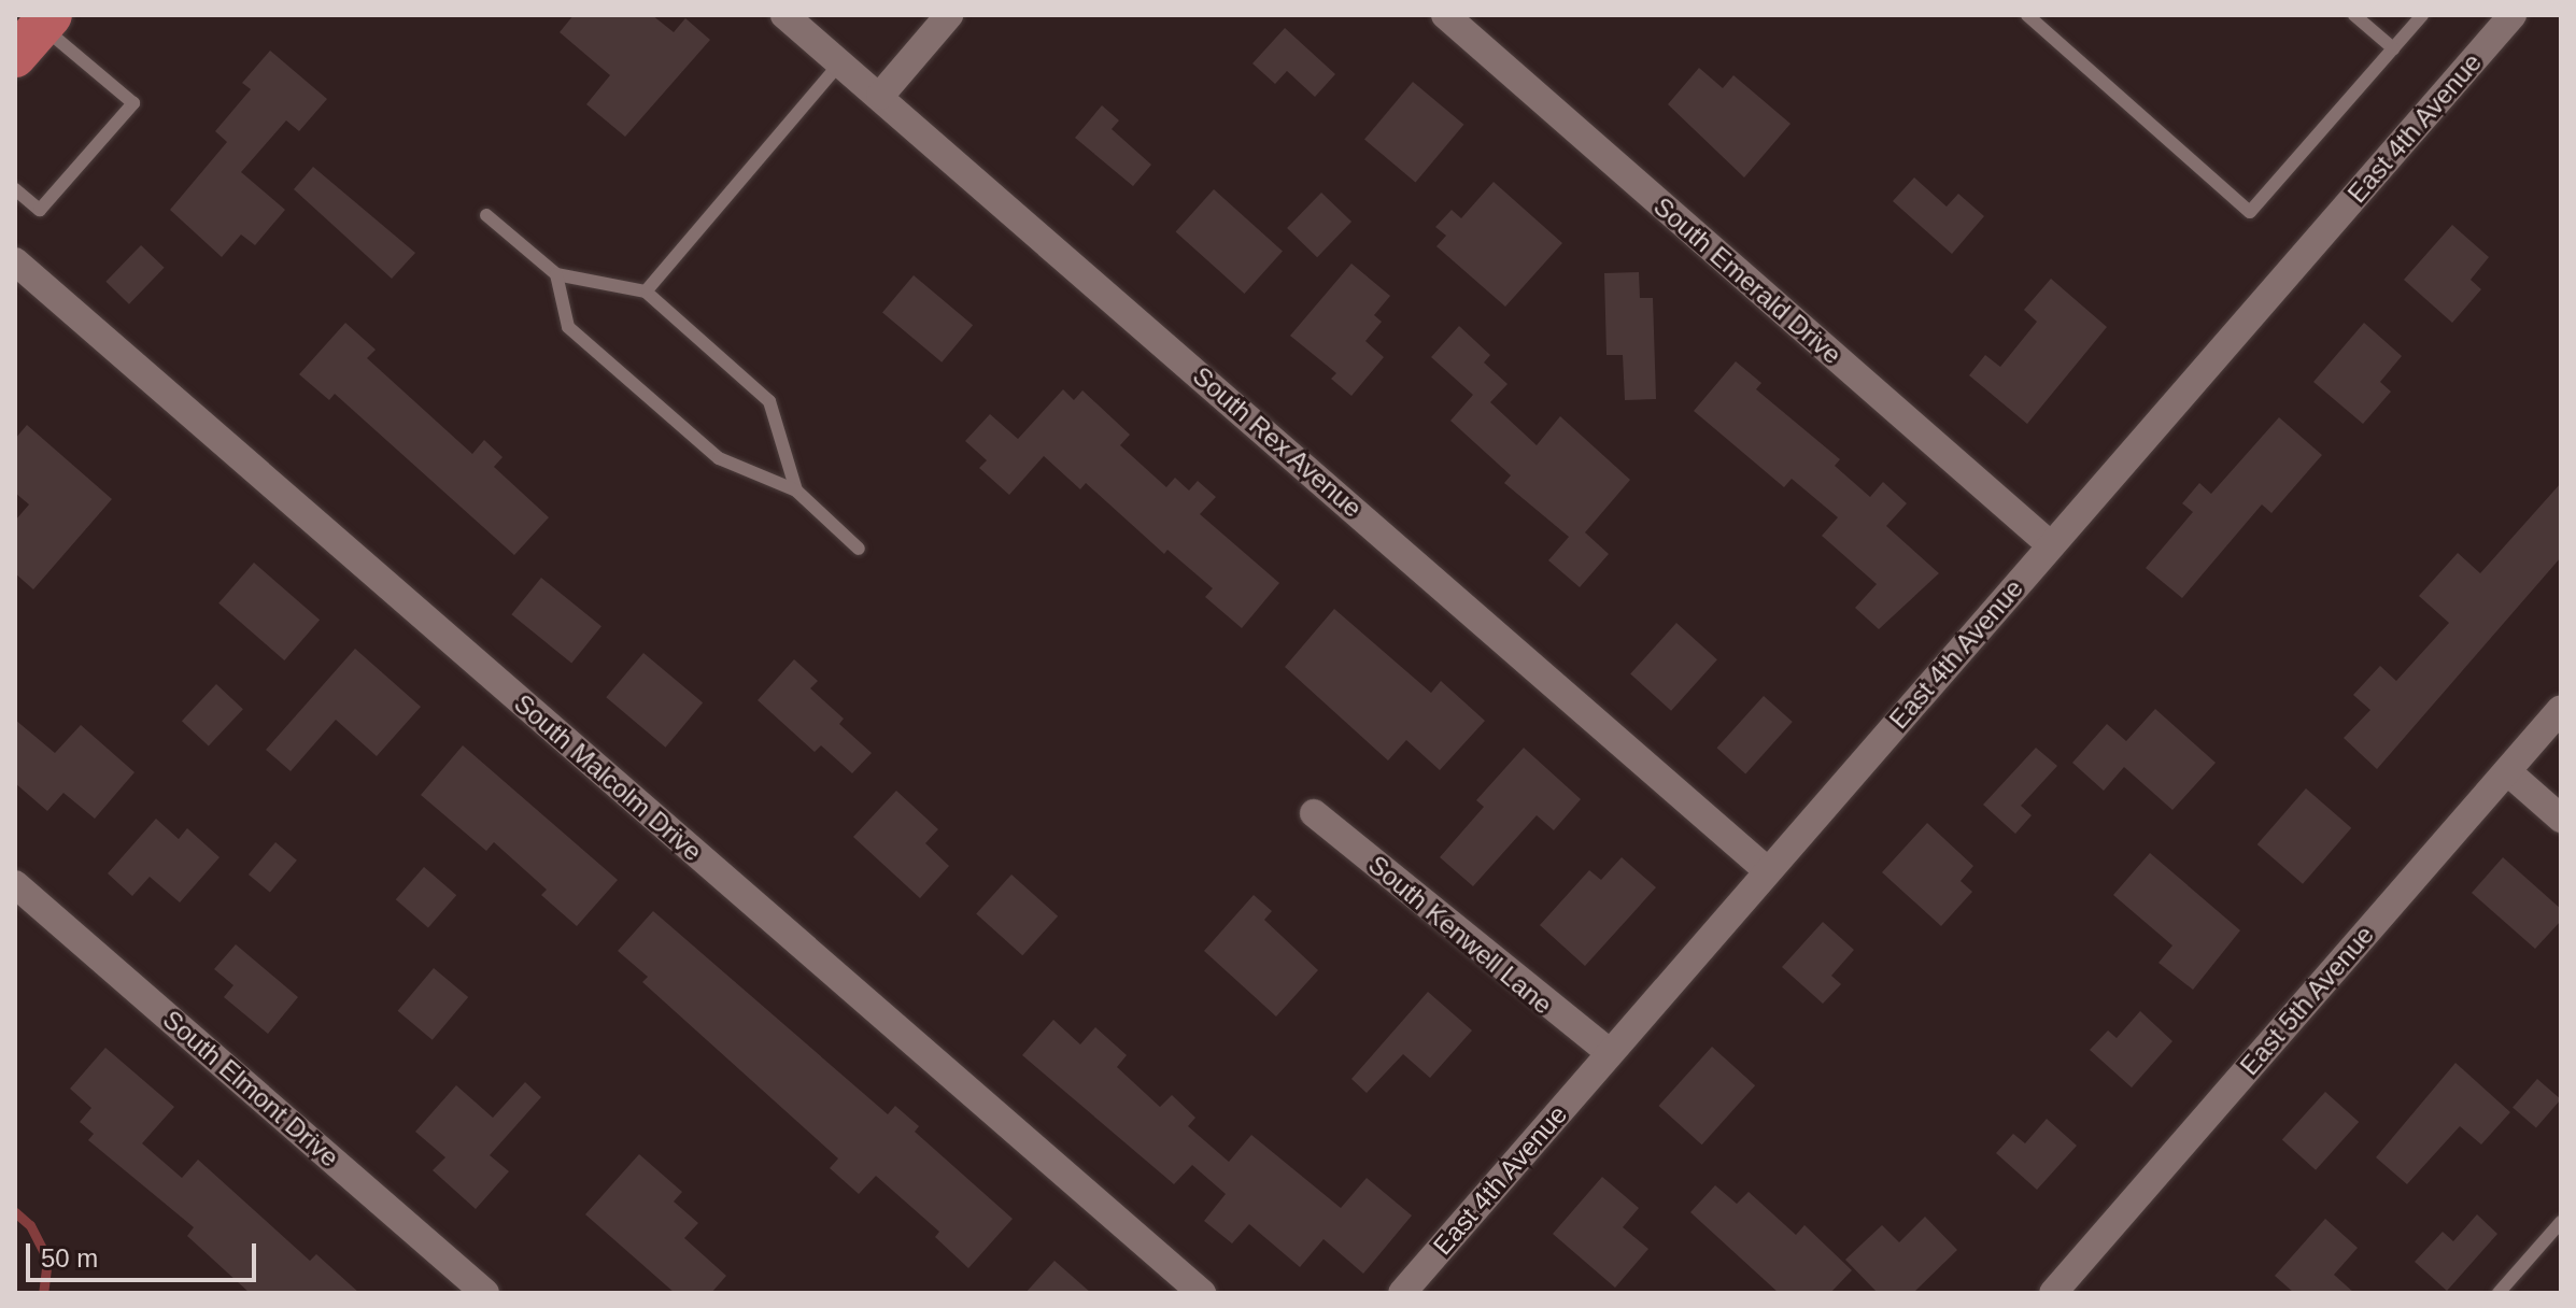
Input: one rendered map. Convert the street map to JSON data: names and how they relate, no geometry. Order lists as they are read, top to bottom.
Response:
{
  "streets": {
    "street": [
      "East 4th Avenue",
      "South Emerald Drive",
      "South Rex Avenue",
      "South Malcolm Drive",
      "South Kenwell Lane",
      "East 5th Avenue",
      "South Elmont Drive"
    ]
  },
  "crossings": [
    ["East 4th Avenue", "South Emerald Drive"],
    ["East 4th Avenue", "South Rex Avenue"],
    ["East 4th Avenue", "South Kenwell Lane"]
  ],
  "scale_bar": "50 m"
}
